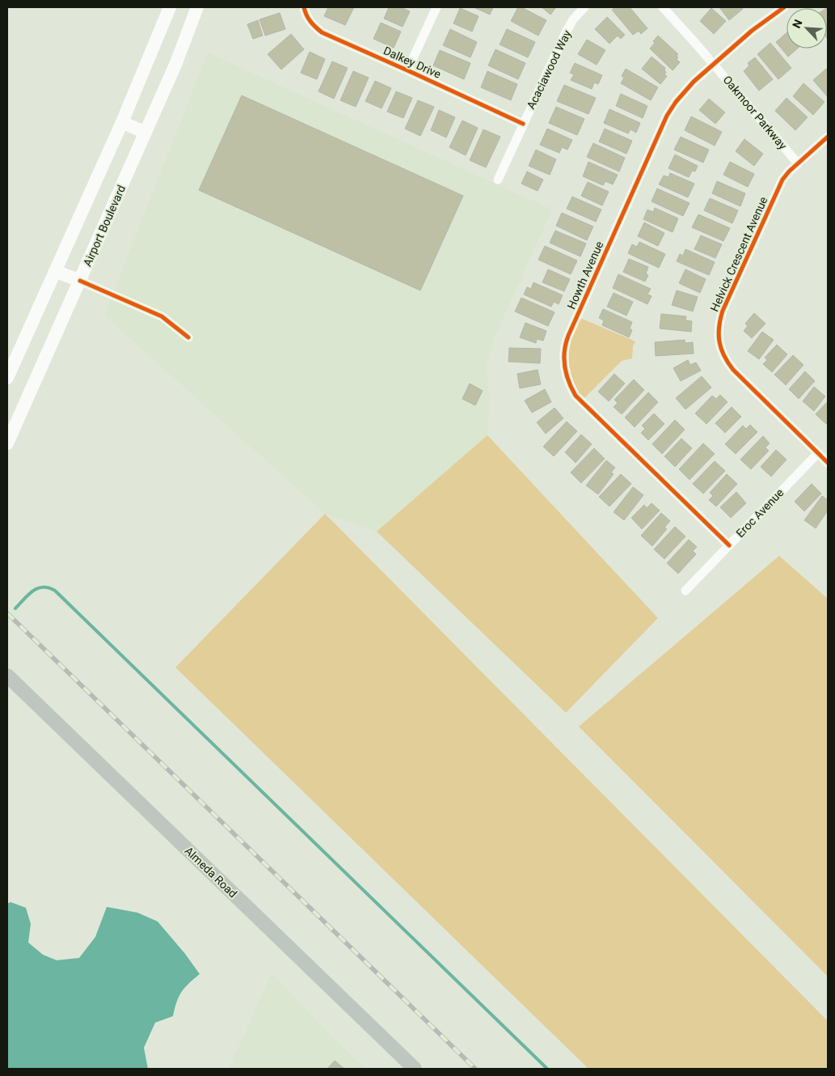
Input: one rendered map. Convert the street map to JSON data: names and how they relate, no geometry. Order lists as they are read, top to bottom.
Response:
{
  "streets": {
    "main road": ["Airport Boulevard", "Almeda Road"],
    "street": [
      "Dalkey Drive",
      "Acaciawood Way",
      "Oakmoor Parkway",
      "Helvick Crescent Avenue",
      "Howth Avenue",
      "Eroc Avenue"
    ]
  },
  "crossings": [
    ["Dalkey Drive", "Acaciawood Way"],
    ["Oakmoor Parkway", "Helvick Crescent Avenue"],
    ["Oakmoor Parkway", "Howth Avenue"],
    ["Helvick Crescent Avenue", "Eroc Avenue"],
    ["Howth Avenue", "Eroc Avenue"]
  ],
  "north": "top left"
}
